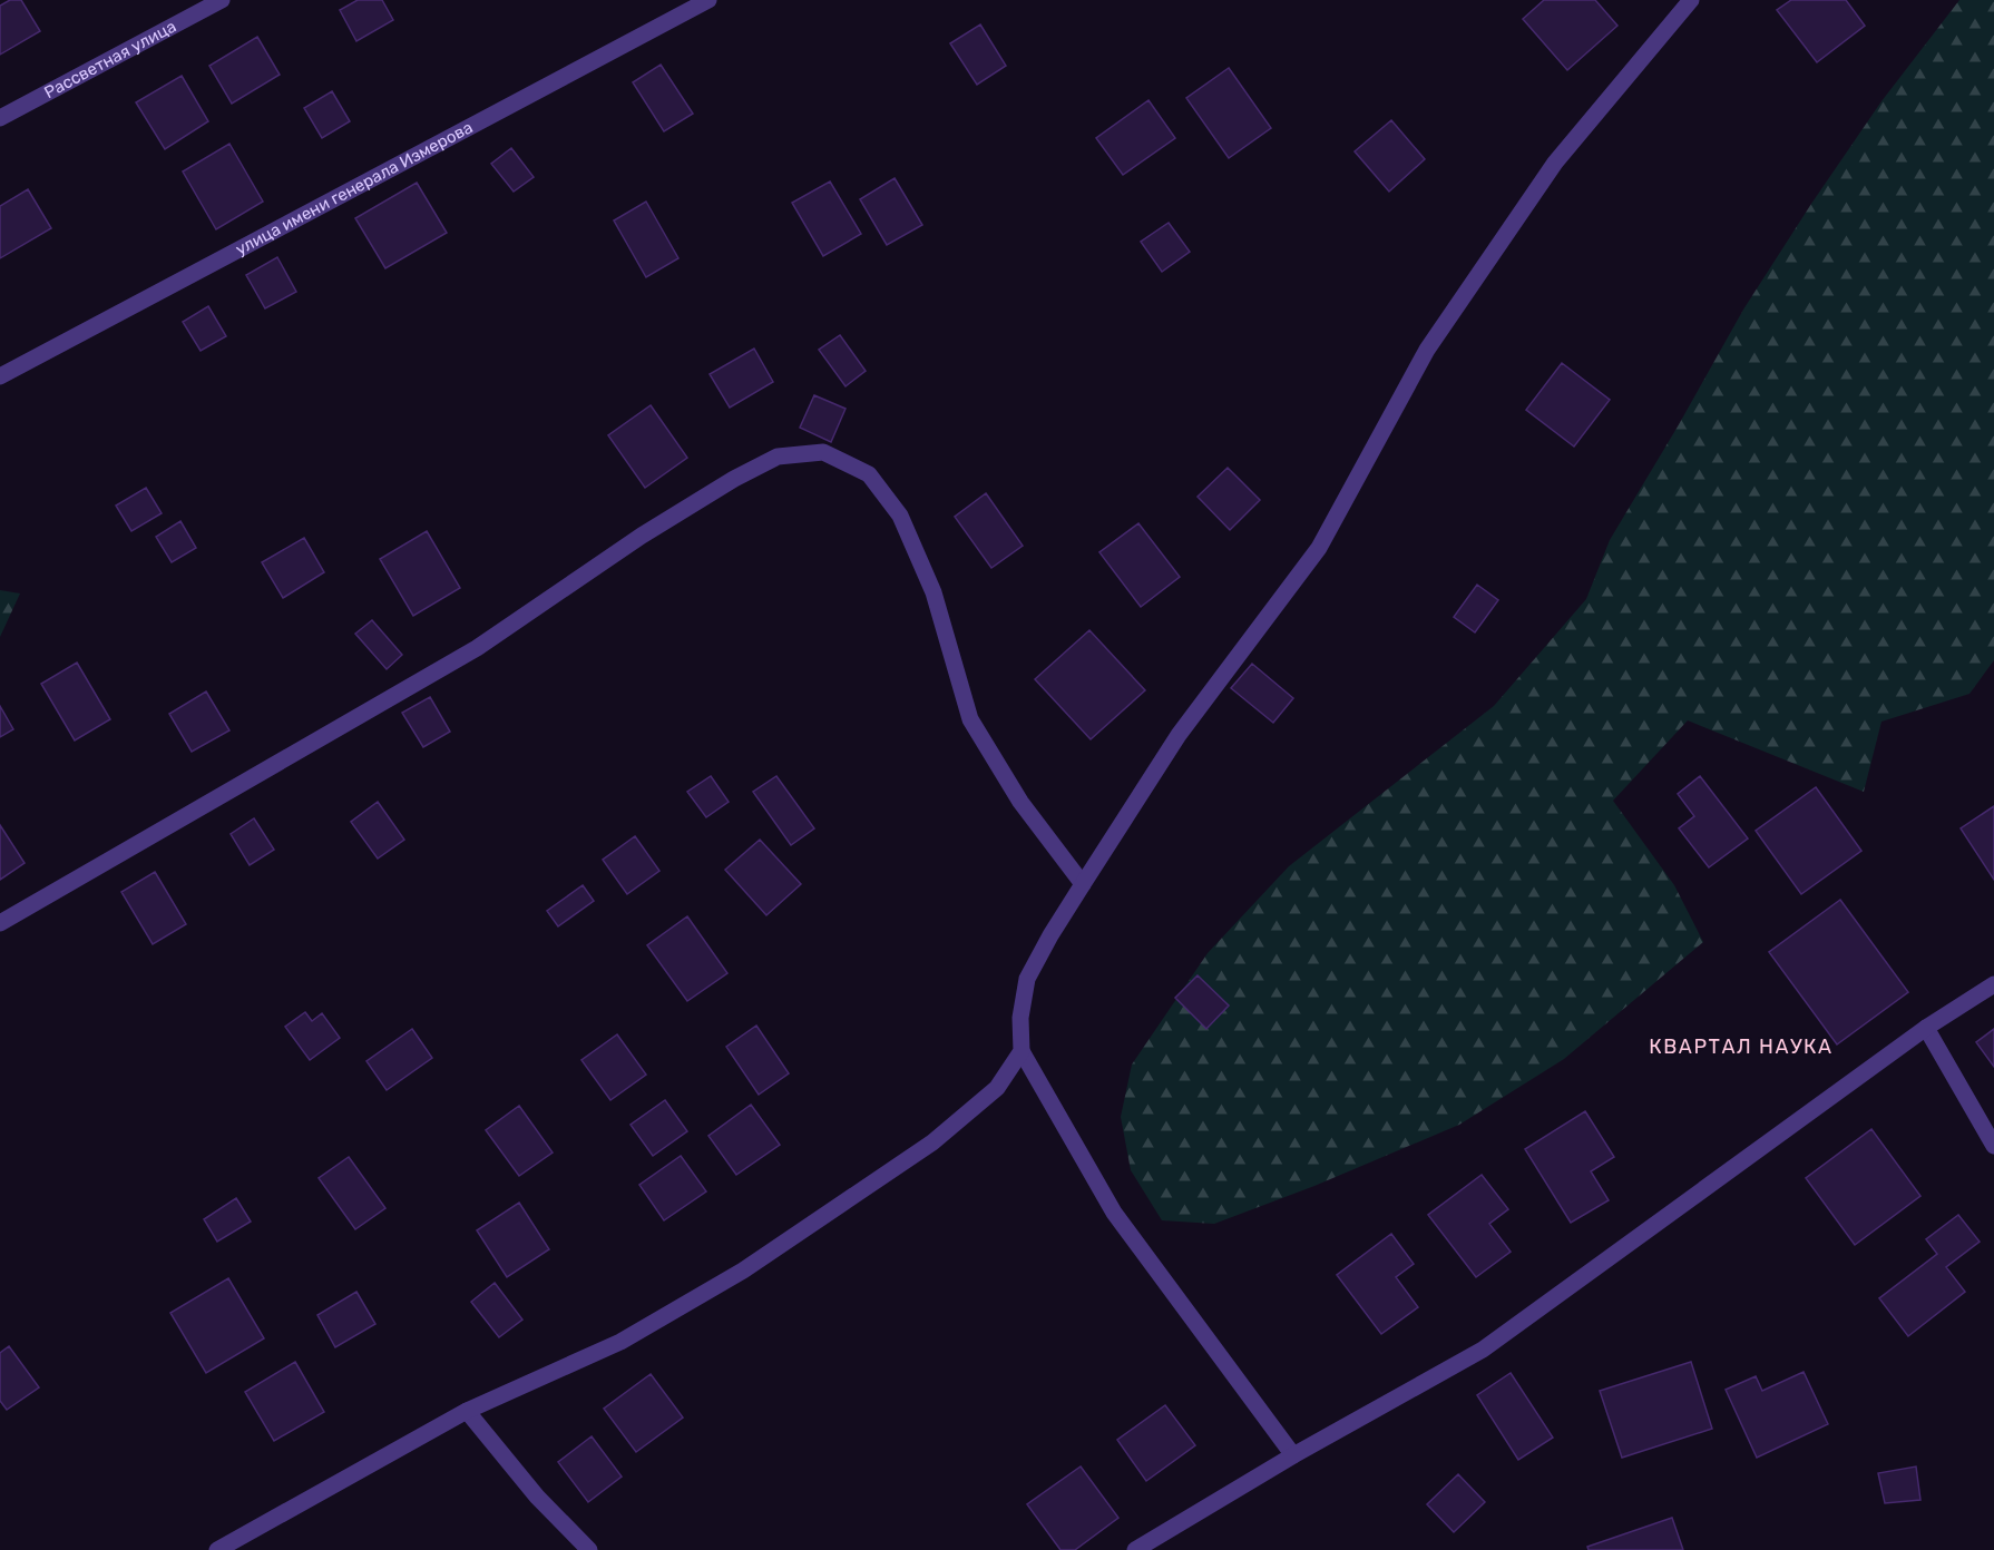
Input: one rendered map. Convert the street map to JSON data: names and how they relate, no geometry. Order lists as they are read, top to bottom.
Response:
{
  "streets": {
    "street": ["Рассветная улица", "улица имени генерала Измерова"]
  },
  "districts": ["КВАРТАЛ НАУКА"]
}
